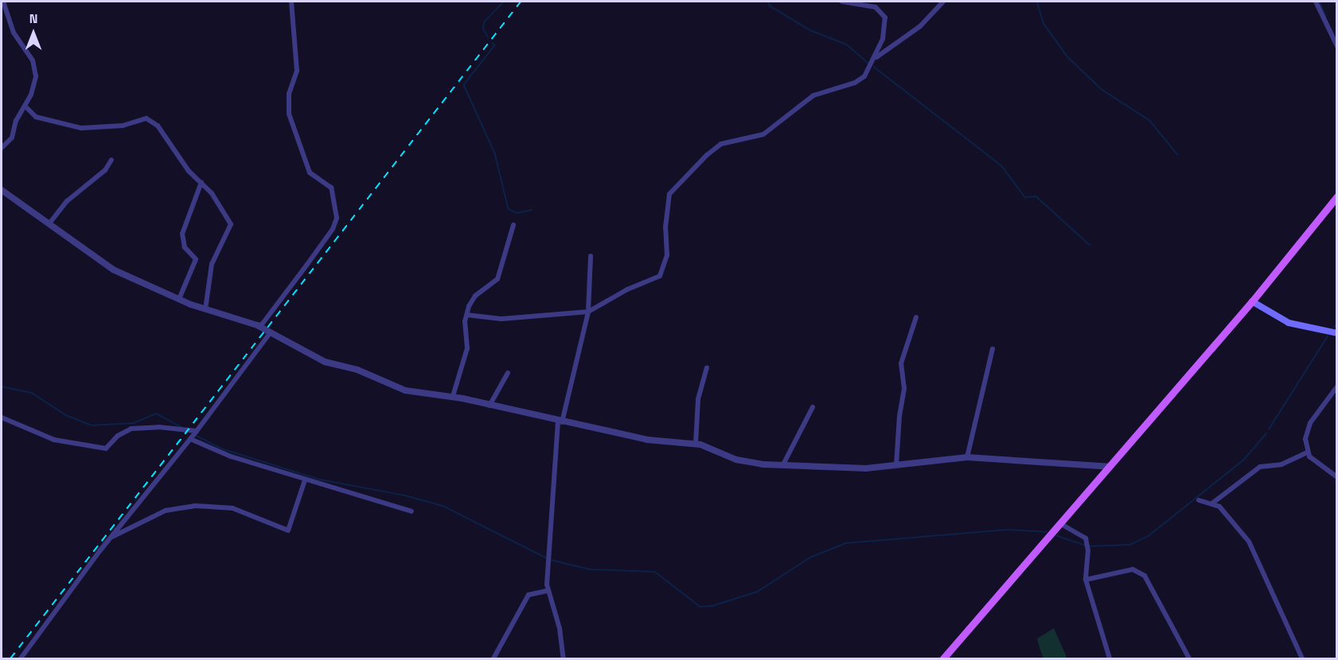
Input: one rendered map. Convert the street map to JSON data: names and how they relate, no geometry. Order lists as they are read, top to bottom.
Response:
{
  "north": "top"
}
